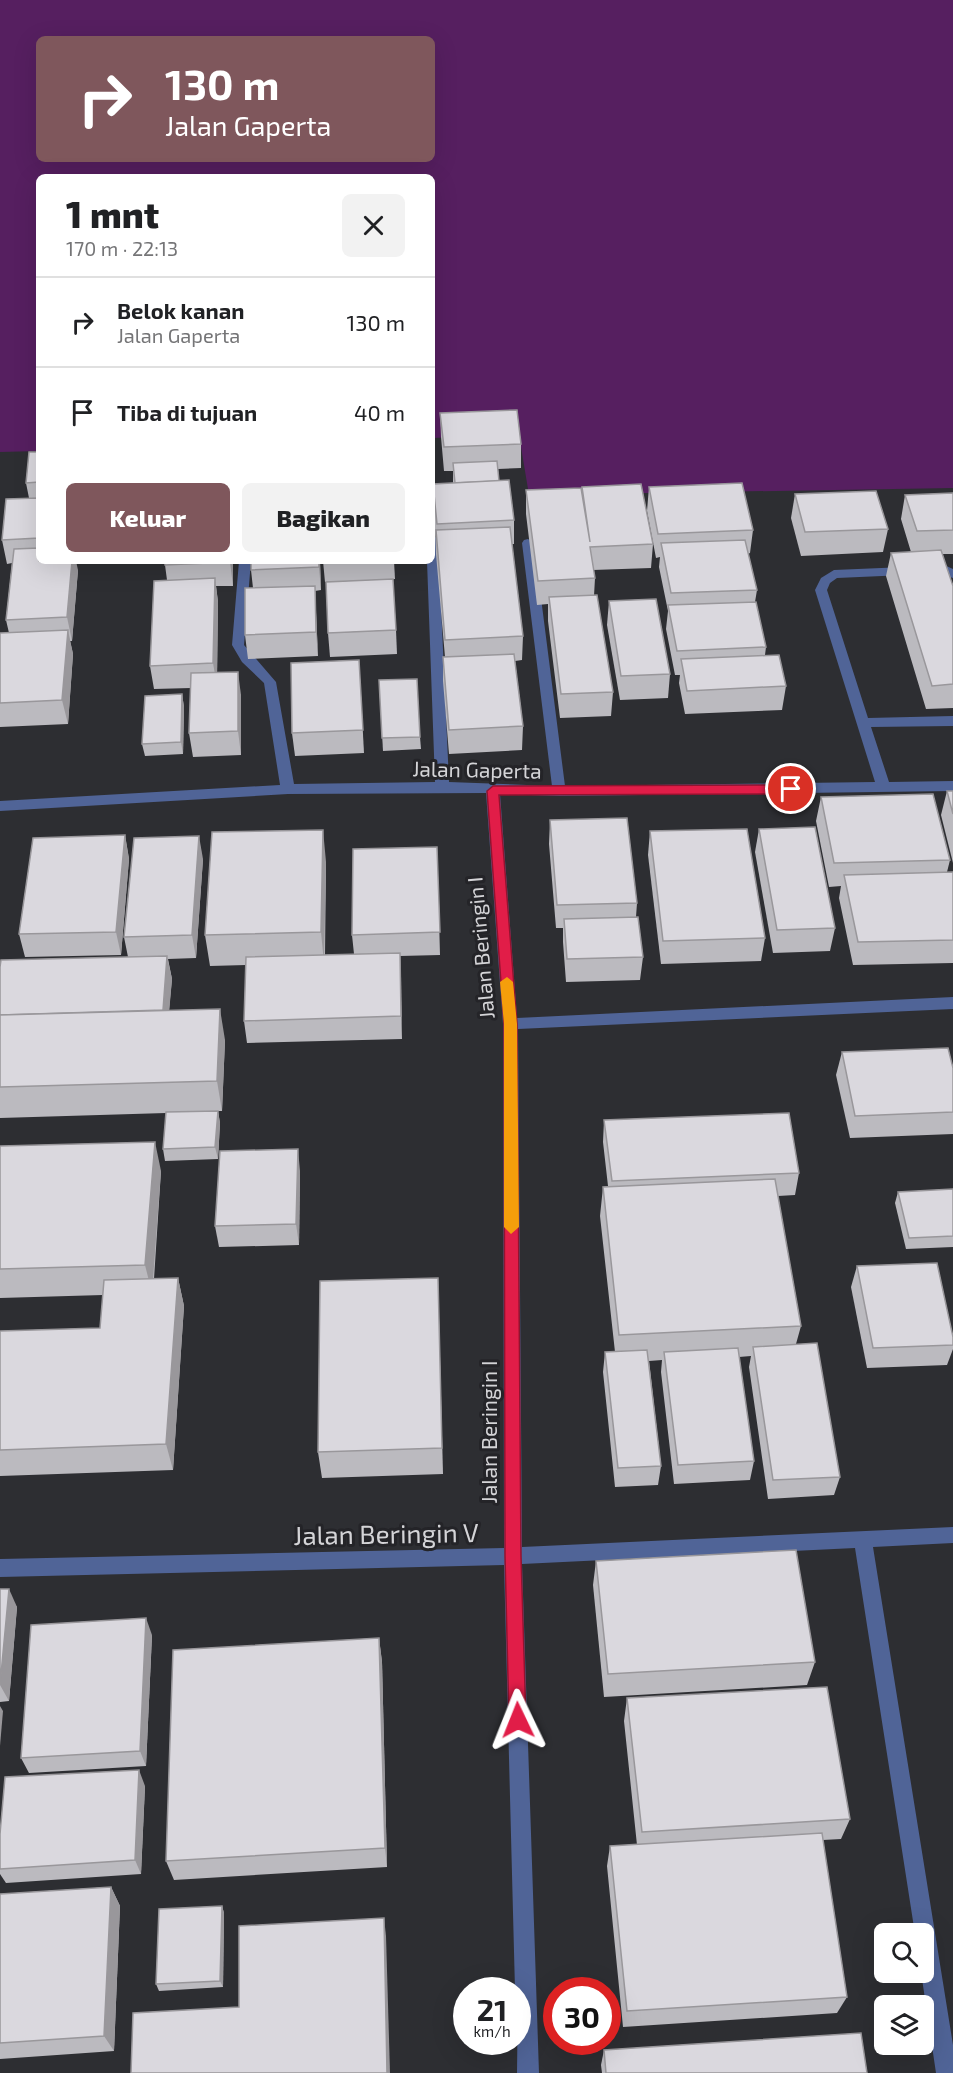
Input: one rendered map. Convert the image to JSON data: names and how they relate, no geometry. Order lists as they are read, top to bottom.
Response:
{
  "streets": {
    "street": ["Jalan Gaperta", "Jalan Beringin I", "Jalan Beringin V"]
  },
  "crossings": [
    ["Jalan Gaperta", "Jalan Beringin I"],
    ["Jalan Beringin I", "Jalan Beringin V"]
  ],
  "page": {
    "turn": ["130 m", "Jalan Gaperta"],
    "heading": ["1 mnt", "170 m · 22:13"],
    "list": [
      {
        "name": "Belok kanan",
        "note": "Jalan Gaperta",
        "value": "130 m"
      },
      {
        "name": "Tiba di tujuan",
        "value": "40 m"
      }
    ],
    "buttons": ["Keluar", "Bagikan"],
    "speed": "21 km/h",
    "limit": "30"
  }
}
